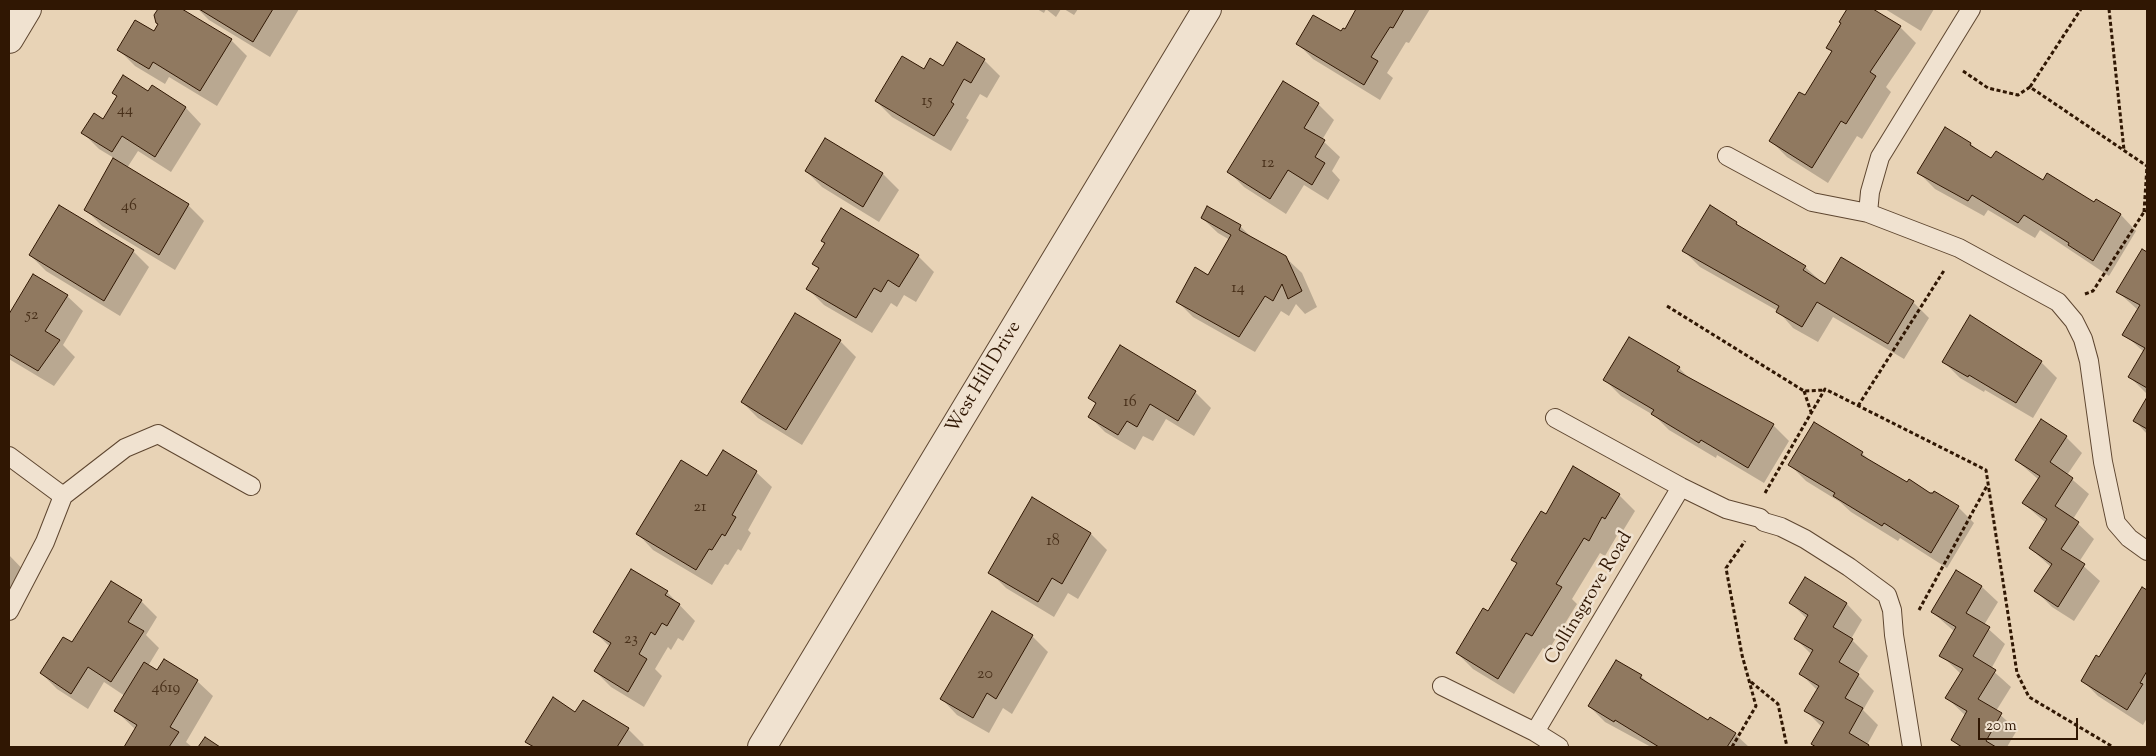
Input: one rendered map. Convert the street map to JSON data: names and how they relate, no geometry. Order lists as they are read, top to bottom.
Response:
{
  "streets": {
    "street": ["West Hill Drive"],
    "lane": ["Collinsgrove Road"]
  },
  "house_numbers": [
    "15",
    "44",
    "12",
    "46",
    "14",
    "52",
    "16",
    "21",
    "18",
    "23",
    "20",
    "4619"
  ],
  "scale_bar": "20 m"
}
